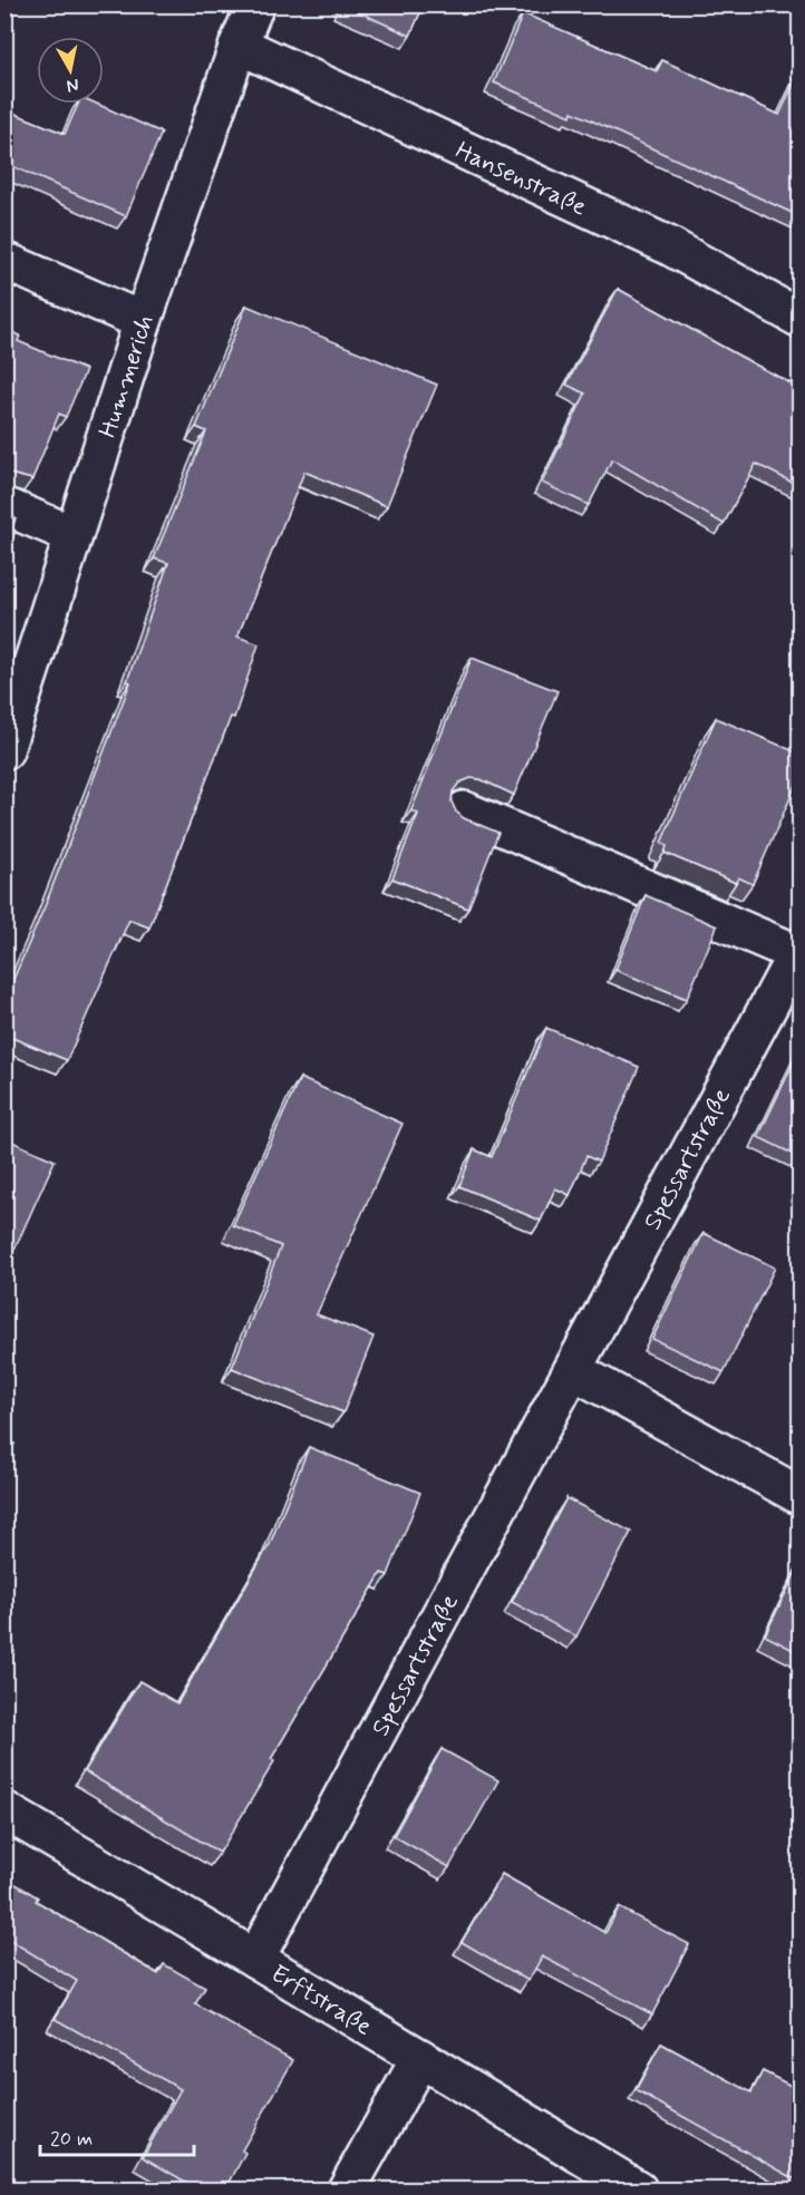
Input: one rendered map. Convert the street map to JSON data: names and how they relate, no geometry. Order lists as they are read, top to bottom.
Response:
{
  "streets": {
    "street": [
      "Hansenstraße",
      "Hummerich",
      "Spessartstraße",
      "Erftstraße"
    ]
  },
  "crossings": [
    ["Hansenstraße", "Hummerich"],
    ["Spessartstraße", "Erftstraße"]
  ],
  "scale_bar": "20 m",
  "north": "bottom"
}
